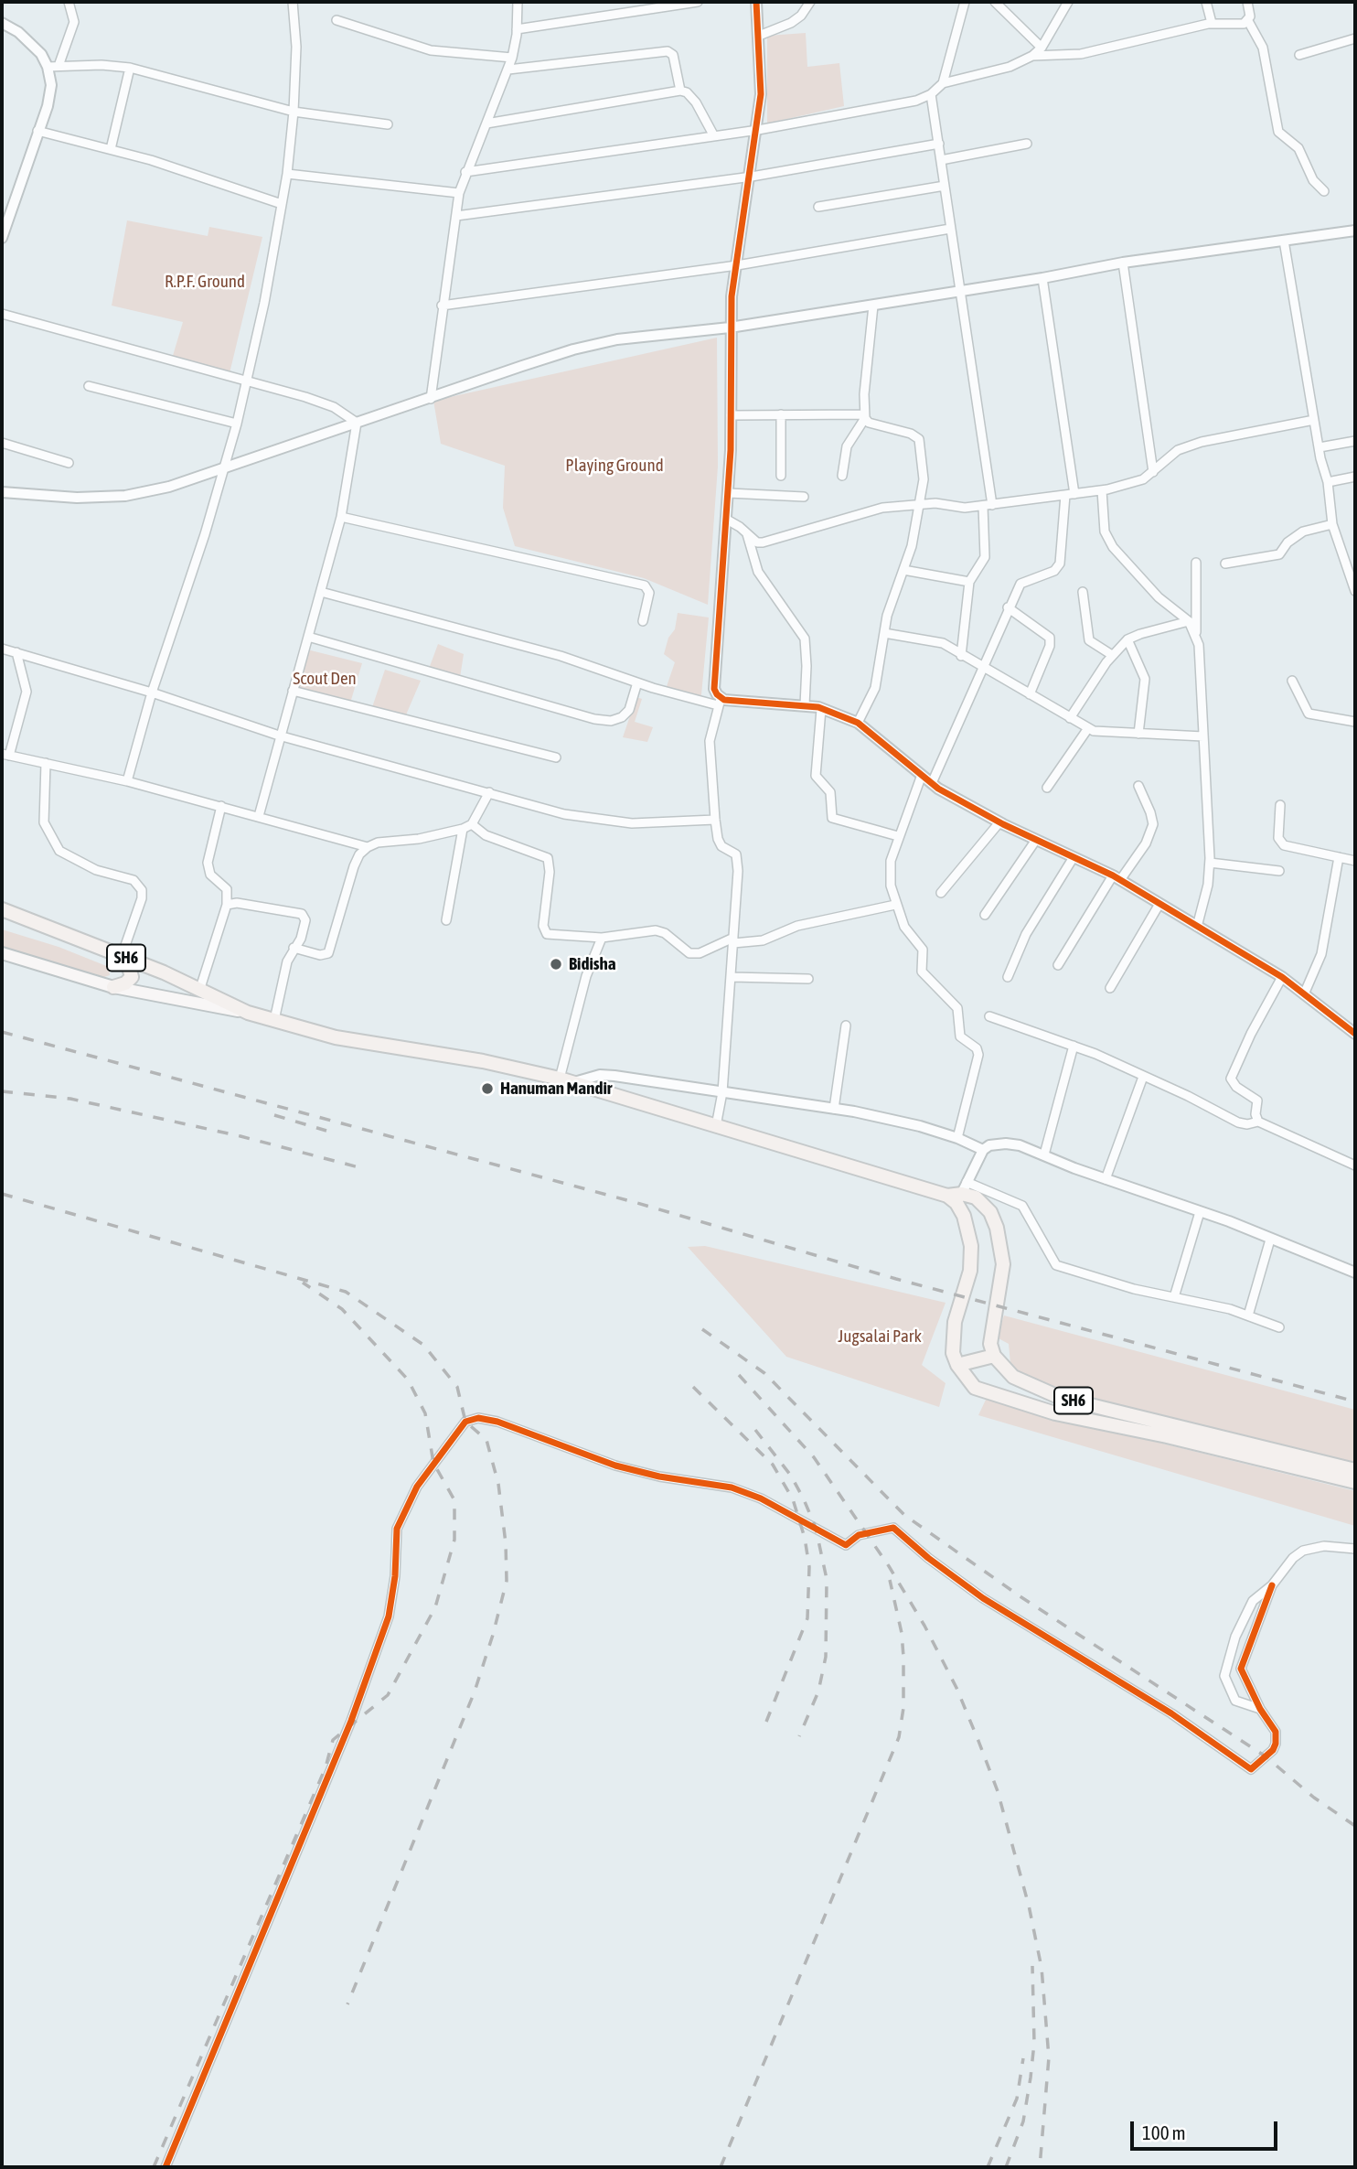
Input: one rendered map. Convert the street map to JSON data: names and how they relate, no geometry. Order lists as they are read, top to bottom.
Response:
{
  "streets": {
    "main road": ["SH6"]
  },
  "parks": [
    "R.P.F. Ground",
    "Playing Ground",
    "Scout Den",
    "Jugsalai Park"
  ],
  "places": ["Bidisha", "Hanuman Mandir"],
  "scale_bar": "100 m"
}
